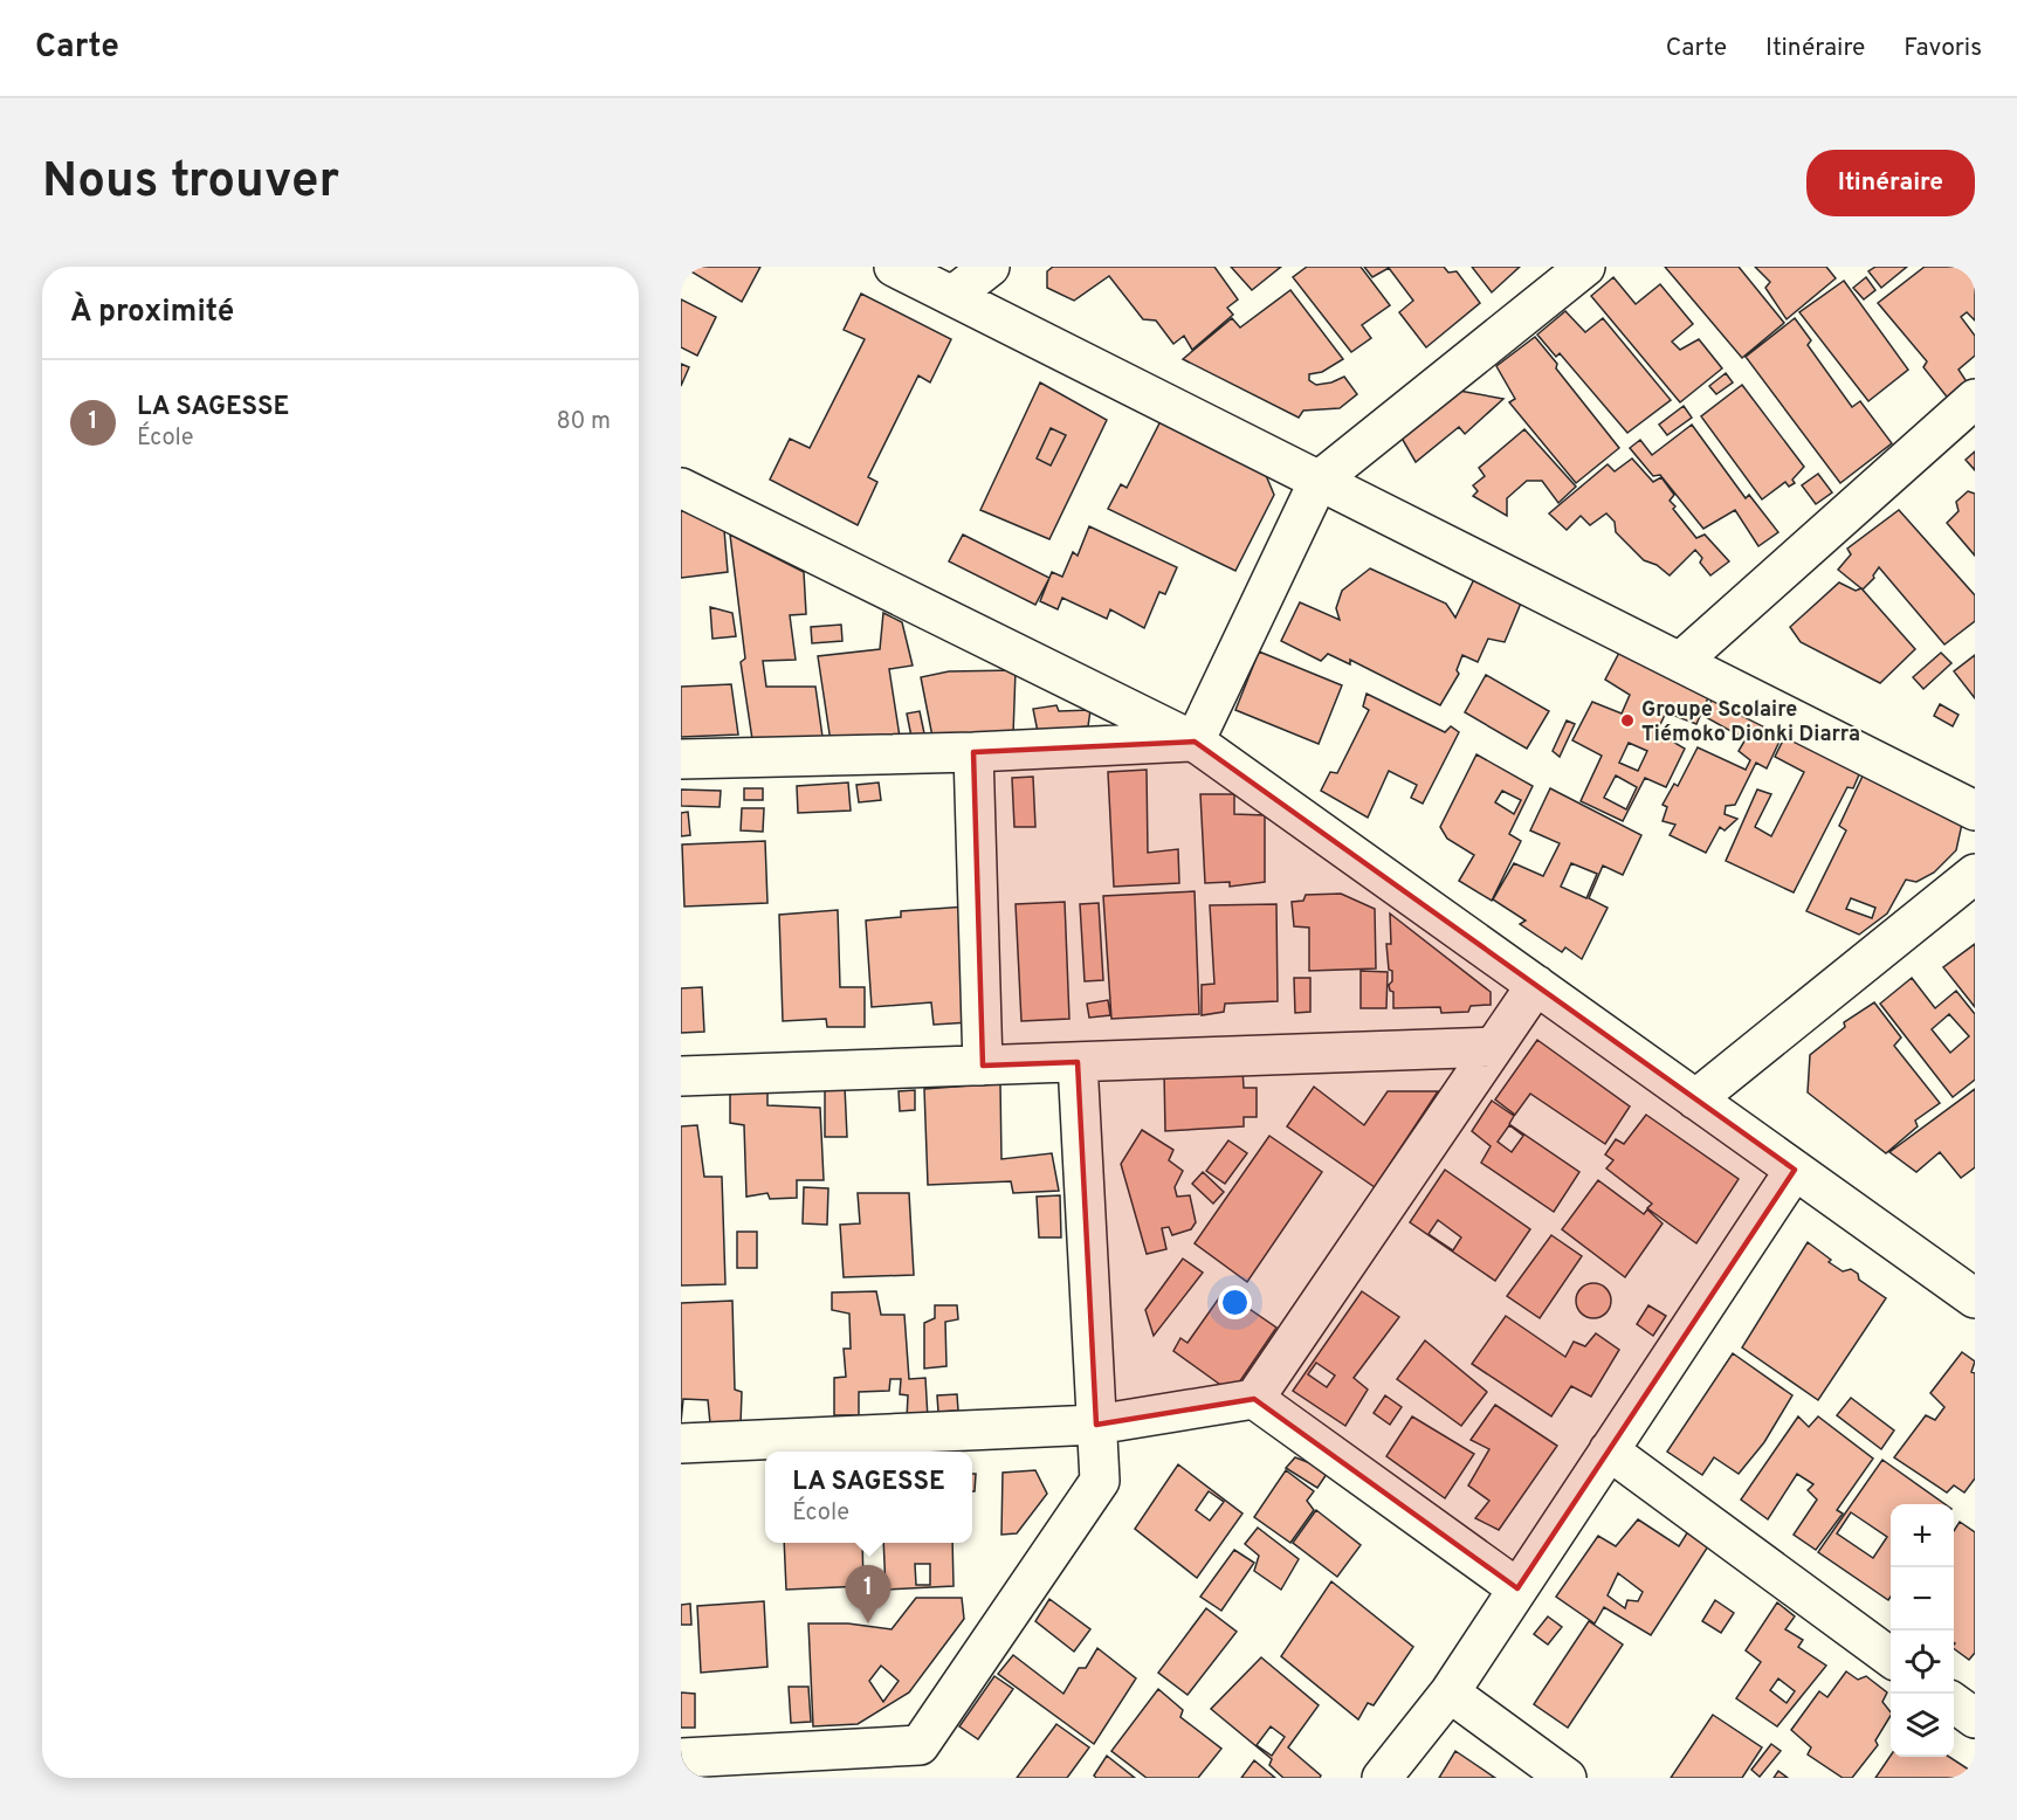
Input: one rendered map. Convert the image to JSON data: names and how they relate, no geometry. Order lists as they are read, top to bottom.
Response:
{
  "places": ["Groupe Scolaire Tiémoko Dionki Diarra"],
  "page": {
    "header": "Carte",
    "nav": ["Carte", "Itinéraire", "Favoris"],
    "buttons": "Itinéraire",
    "title": "Nous trouver",
    "heading": "À proximité",
    "list": [
      {
        "mark": "1",
        "name": "LA SAGESSE",
        "note": "École",
        "value": "80 m"
      }
    ],
    "popup": ["LA SAGESSE", "École"],
    "map_buttons": ["+", "−"],
    "pins": "1"
  }
}
